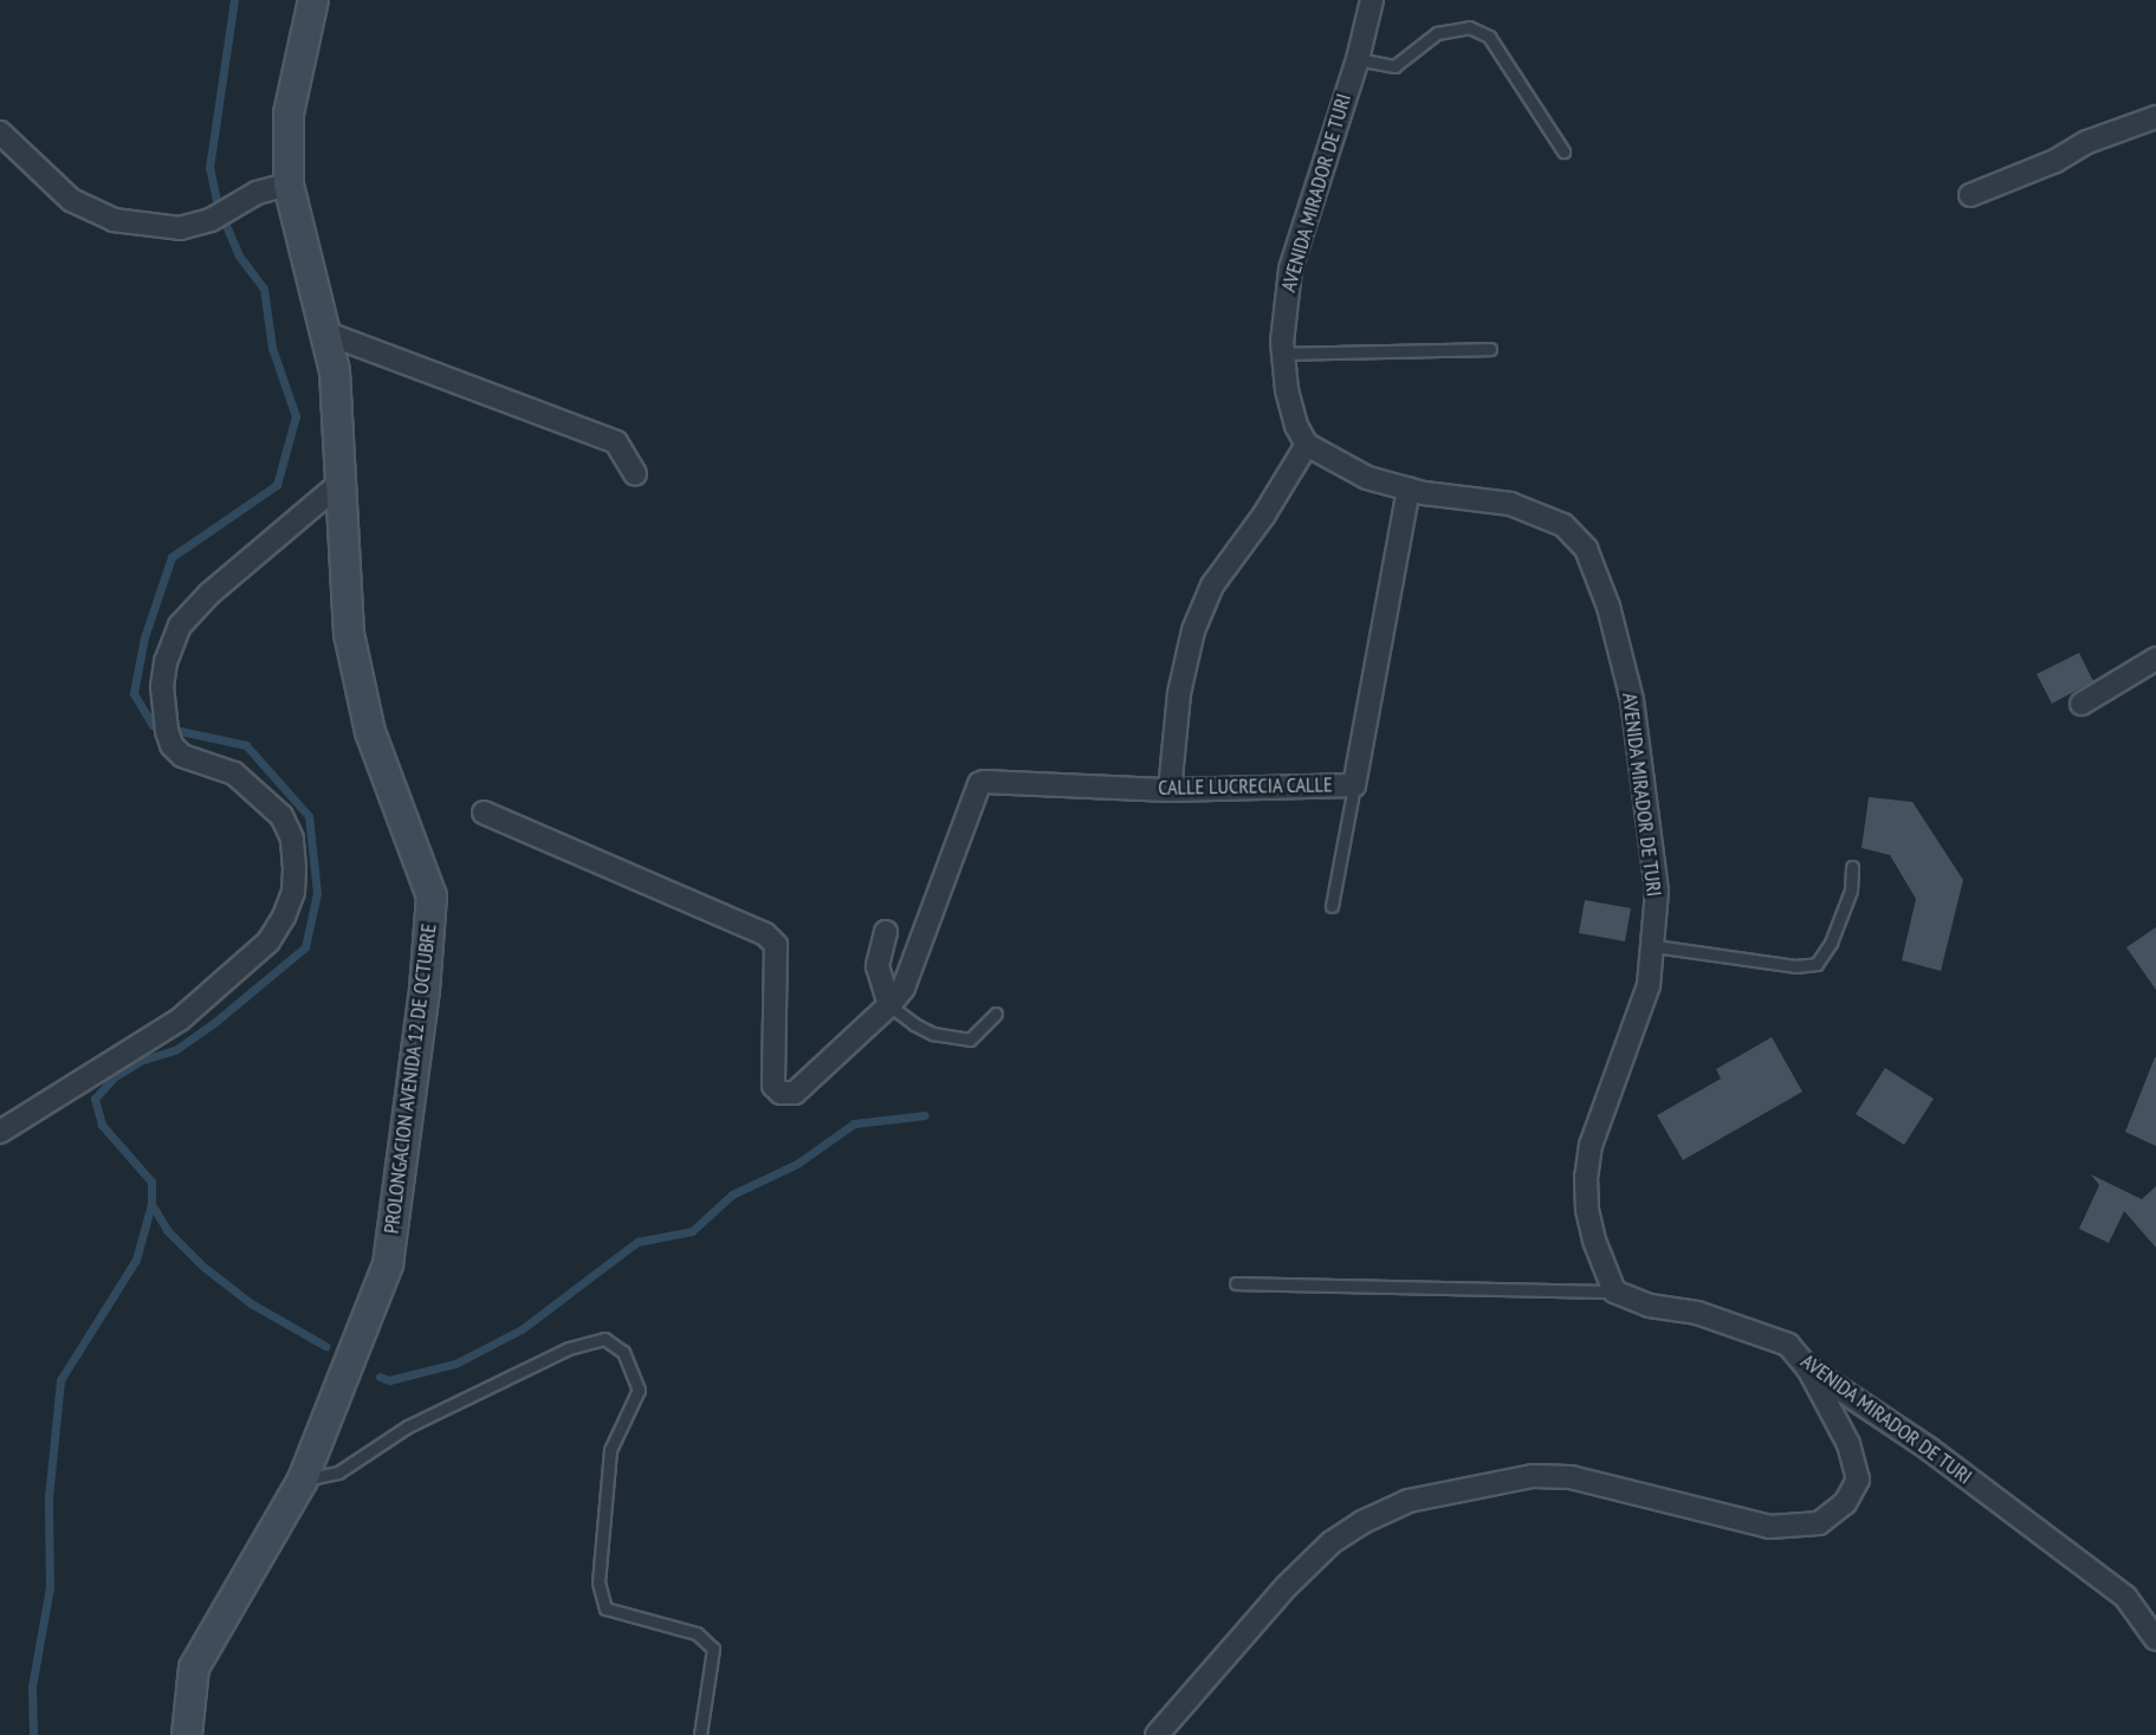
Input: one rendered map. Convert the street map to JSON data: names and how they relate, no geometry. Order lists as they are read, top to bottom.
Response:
{
  "streets": {
    "main road": ["PROLONGACION AVENIDA 12 DE OCTUBRE"],
    "street": ["AVENIDA MIRADOR DE TURI", "CALLE LUCRECIA CALLE"]
  },
  "crossings": [
    ["AVENIDA MIRADOR DE TURI", "CALLE LUCRECIA CALLE"]
  ]
}
